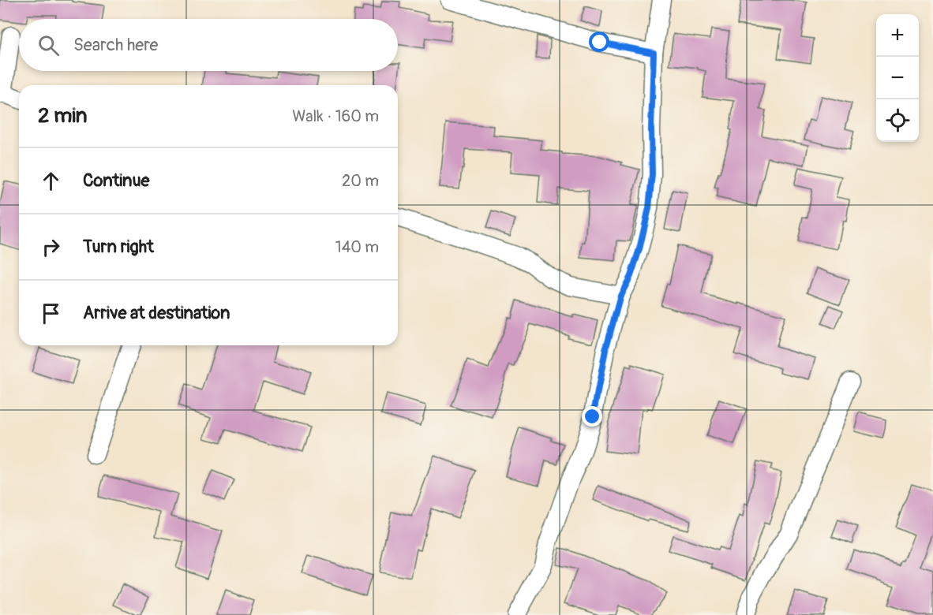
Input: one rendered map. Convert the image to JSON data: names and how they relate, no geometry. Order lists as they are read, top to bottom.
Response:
{
  "page": {
    "map_buttons": ["+", "−"],
    "search": "Search here",
    "heading": ["2 min", "Walk · 160 m"],
    "list": [
      ["Continue", "20 m"],
      ["Turn right", "140 m"],
      "Arrive at destination"
    ]
  }
}
